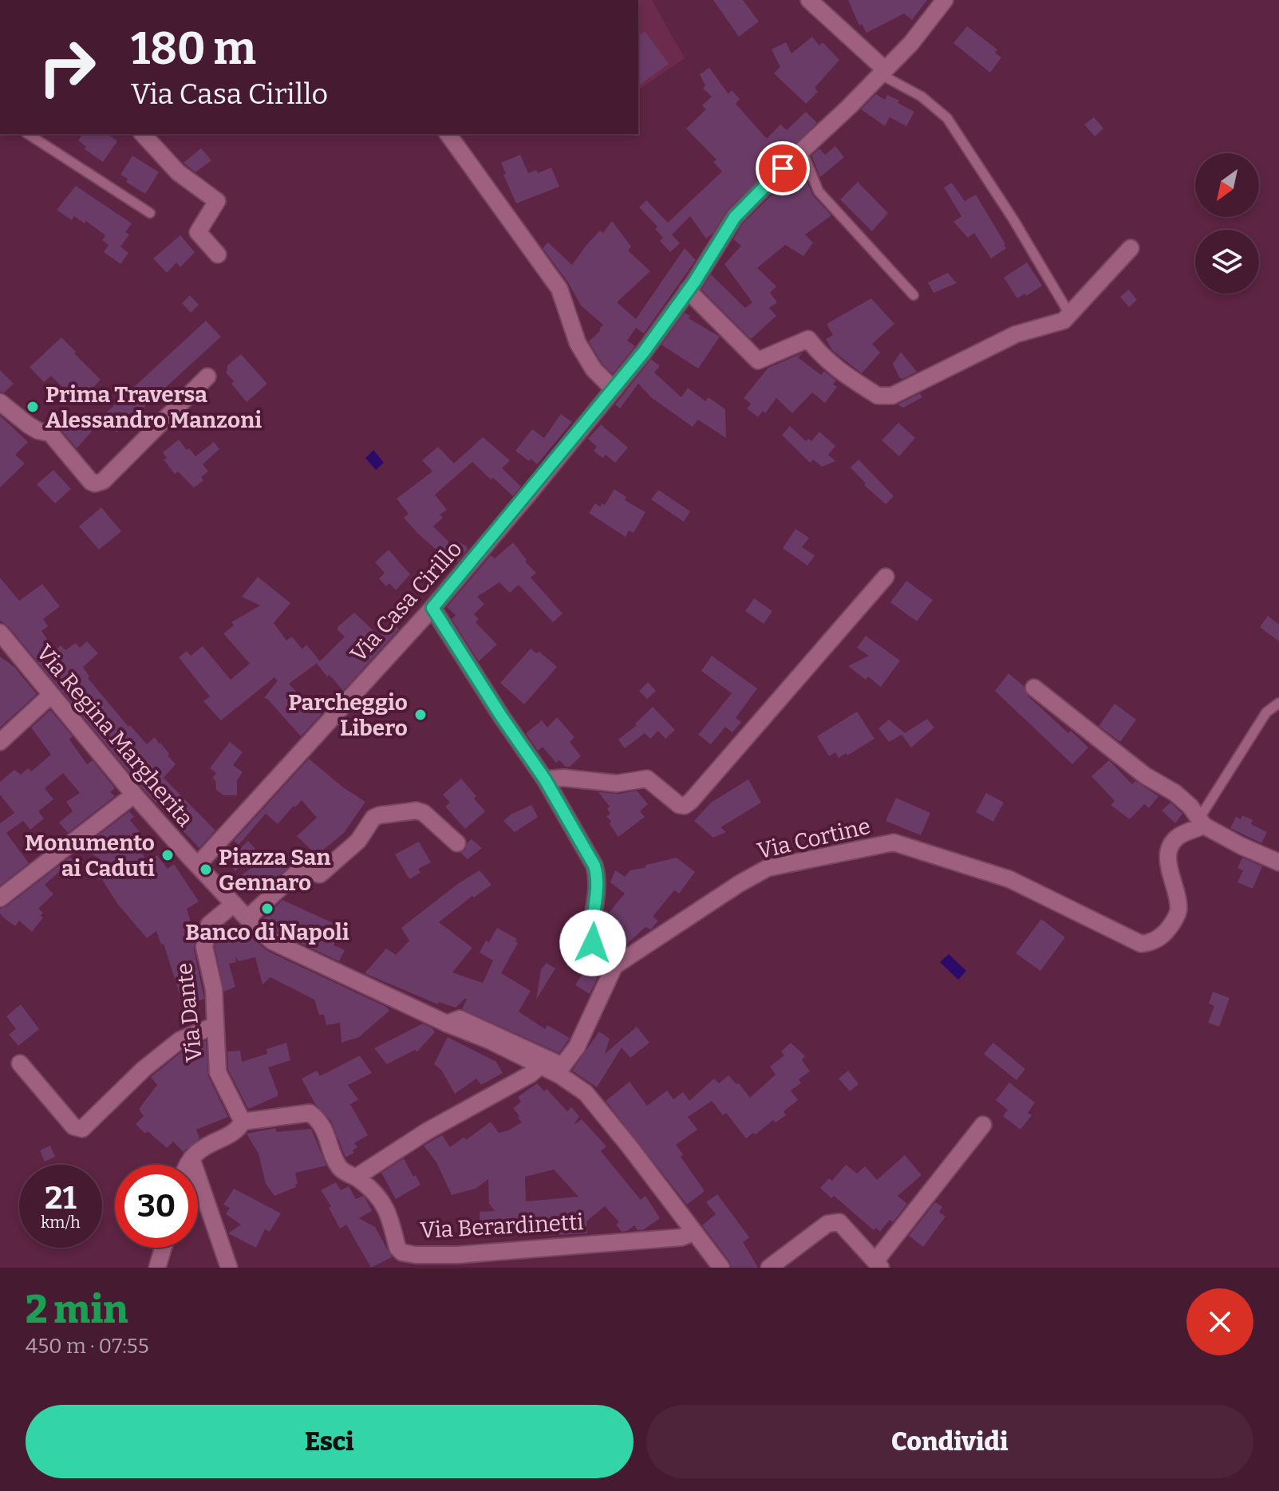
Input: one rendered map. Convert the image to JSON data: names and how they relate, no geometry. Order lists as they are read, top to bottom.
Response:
{
  "streets": {
    "street": [
      "Via Casa Cirillo",
      "Via Regina Margherita",
      "Via Cortine",
      "Via Dante",
      "Via Berardinetti"
    ]
  },
  "crossings": [
    ["Via Casa Cirillo", "Via Regina Margherita"],
    ["Via Regina Margherita", "Via Dante"],
    ["Via Regina Margherita", "Via Berardinetti"],
    ["Via Dante", "Via Berardinetti"]
  ],
  "places": [
    "Prima Traversa Alessandro Manzoni",
    "Parcheggio Libero",
    "Monumento ai Caduti",
    "Piazza San Gennaro",
    "Banco di Napoli"
  ],
  "north": "bottom left",
  "page": {
    "turn": ["180 m", "Via Casa Cirillo"],
    "speed": "21 km/h",
    "limit": "30",
    "heading": ["2 min", "450 m · 07:55"],
    "buttons": ["Esci", "Condividi"]
  }
}
